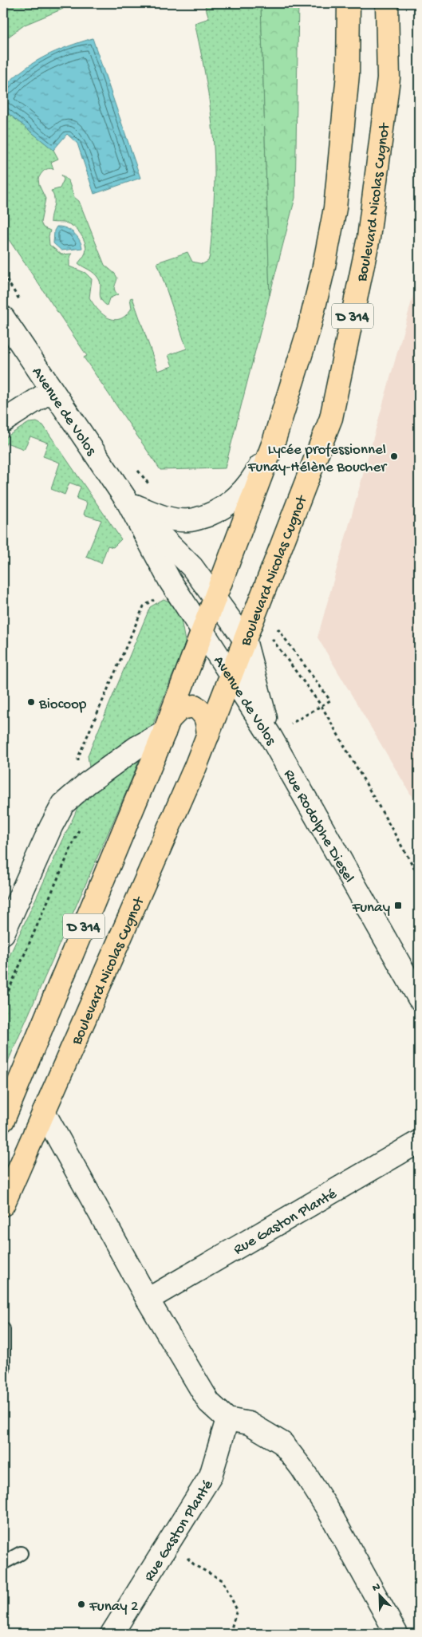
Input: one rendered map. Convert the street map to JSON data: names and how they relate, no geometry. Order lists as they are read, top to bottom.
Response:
{
  "streets": {
    "main road": ["Boulevard Nicolas Cugnot", "D 314"],
    "street": ["Avenue de Volos", "Rue Rodolphe Diesel", "Rue Gaston Planté"]
  },
  "crossings": [
    ["Boulevard Nicolas Cugnot", "D 314"],
    ["Boulevard Nicolas Cugnot", "Avenue de Volos"],
    ["D 314", "Avenue de Volos"],
    ["Avenue de Volos", "Rue Rodolphe Diesel"]
  ],
  "places": {
    "other": ["Lycée professionnel Funay-Hélène Boucher", "Biocoop", "Funay 2"],
    "transit": ["Funay"]
  },
  "north": "top left"
}
